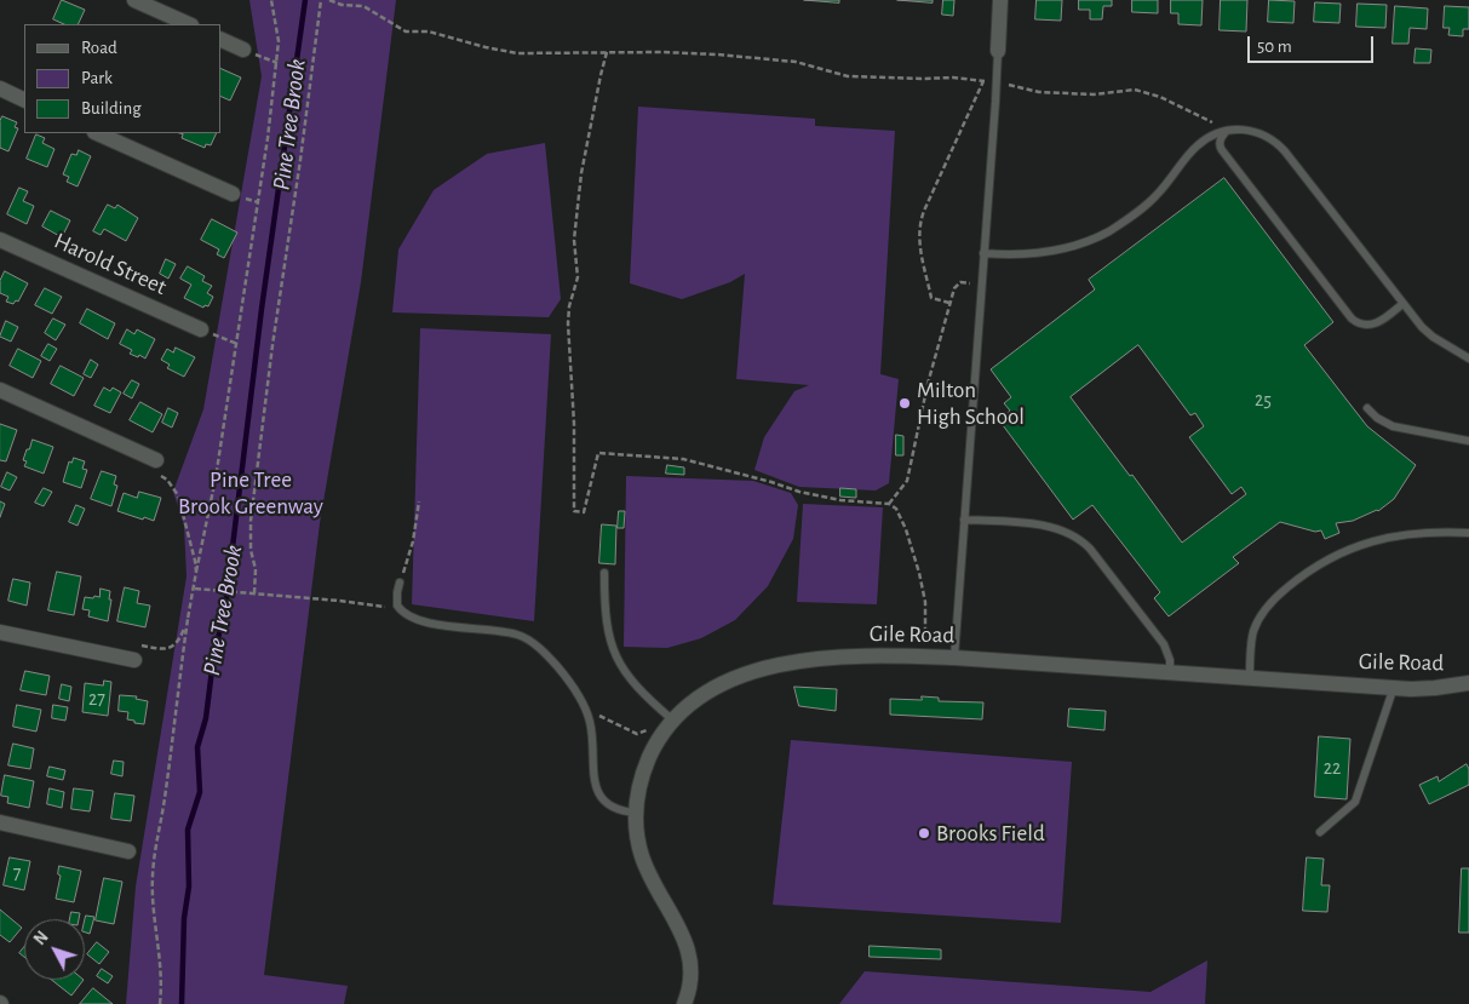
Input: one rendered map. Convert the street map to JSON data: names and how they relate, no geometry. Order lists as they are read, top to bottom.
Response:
{
  "streets": {
    "street": ["Harold Street", "Gile Road"]
  },
  "water": ["Pine Tree Brook"],
  "parks": ["Pine Tree Brook Greenway"],
  "places": ["Milton High School", "Brooks Field"],
  "house_numbers": [
    "25",
    "27",
    "22",
    "7"
  ],
  "legend": ["Road", "Park", "Building"],
  "scale_bar": "50 m",
  "north": "top left"
}
